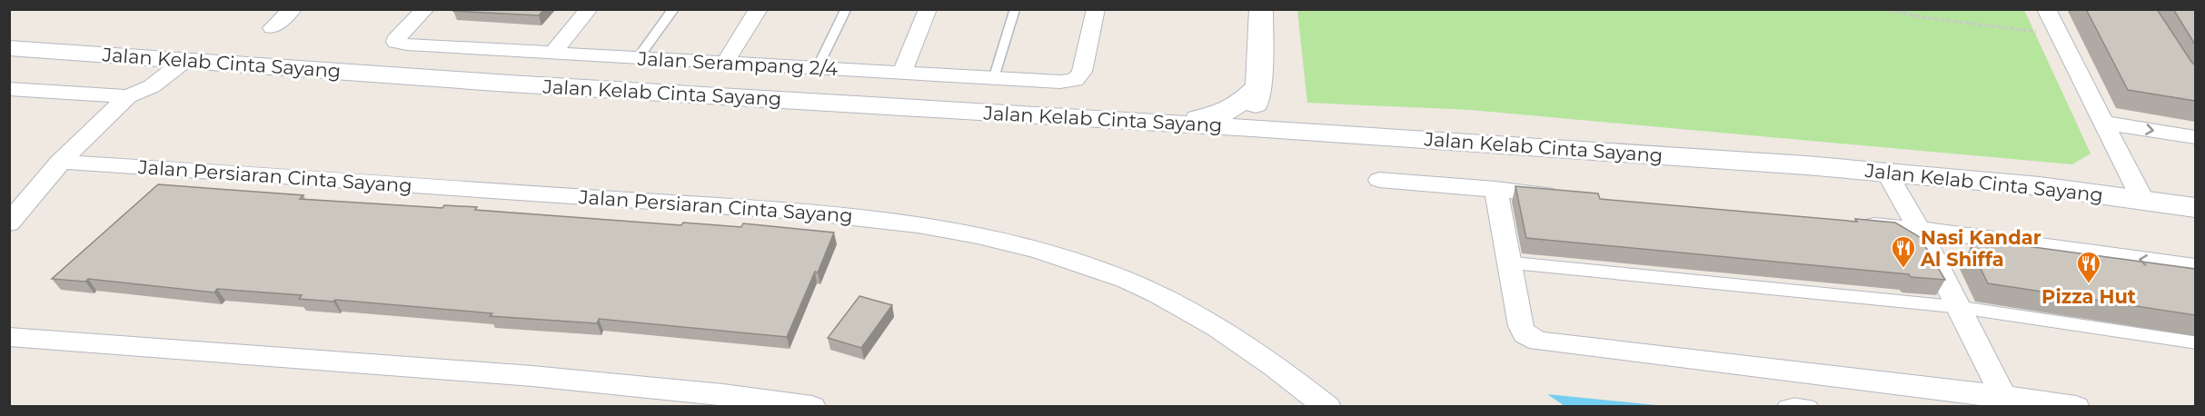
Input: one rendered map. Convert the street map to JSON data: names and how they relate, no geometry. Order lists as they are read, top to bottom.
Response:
{
  "streets": {
    "main road": ["Jalan Kelab Cinta Sayang"],
    "street": ["Jalan Serampang 2/4", "Jalan Persiaran Cinta Sayang"]
  },
  "places": {
    "restaurant": ["Nasi Kandar Al Shiffa", "Pizza Hut"]
  }
}
